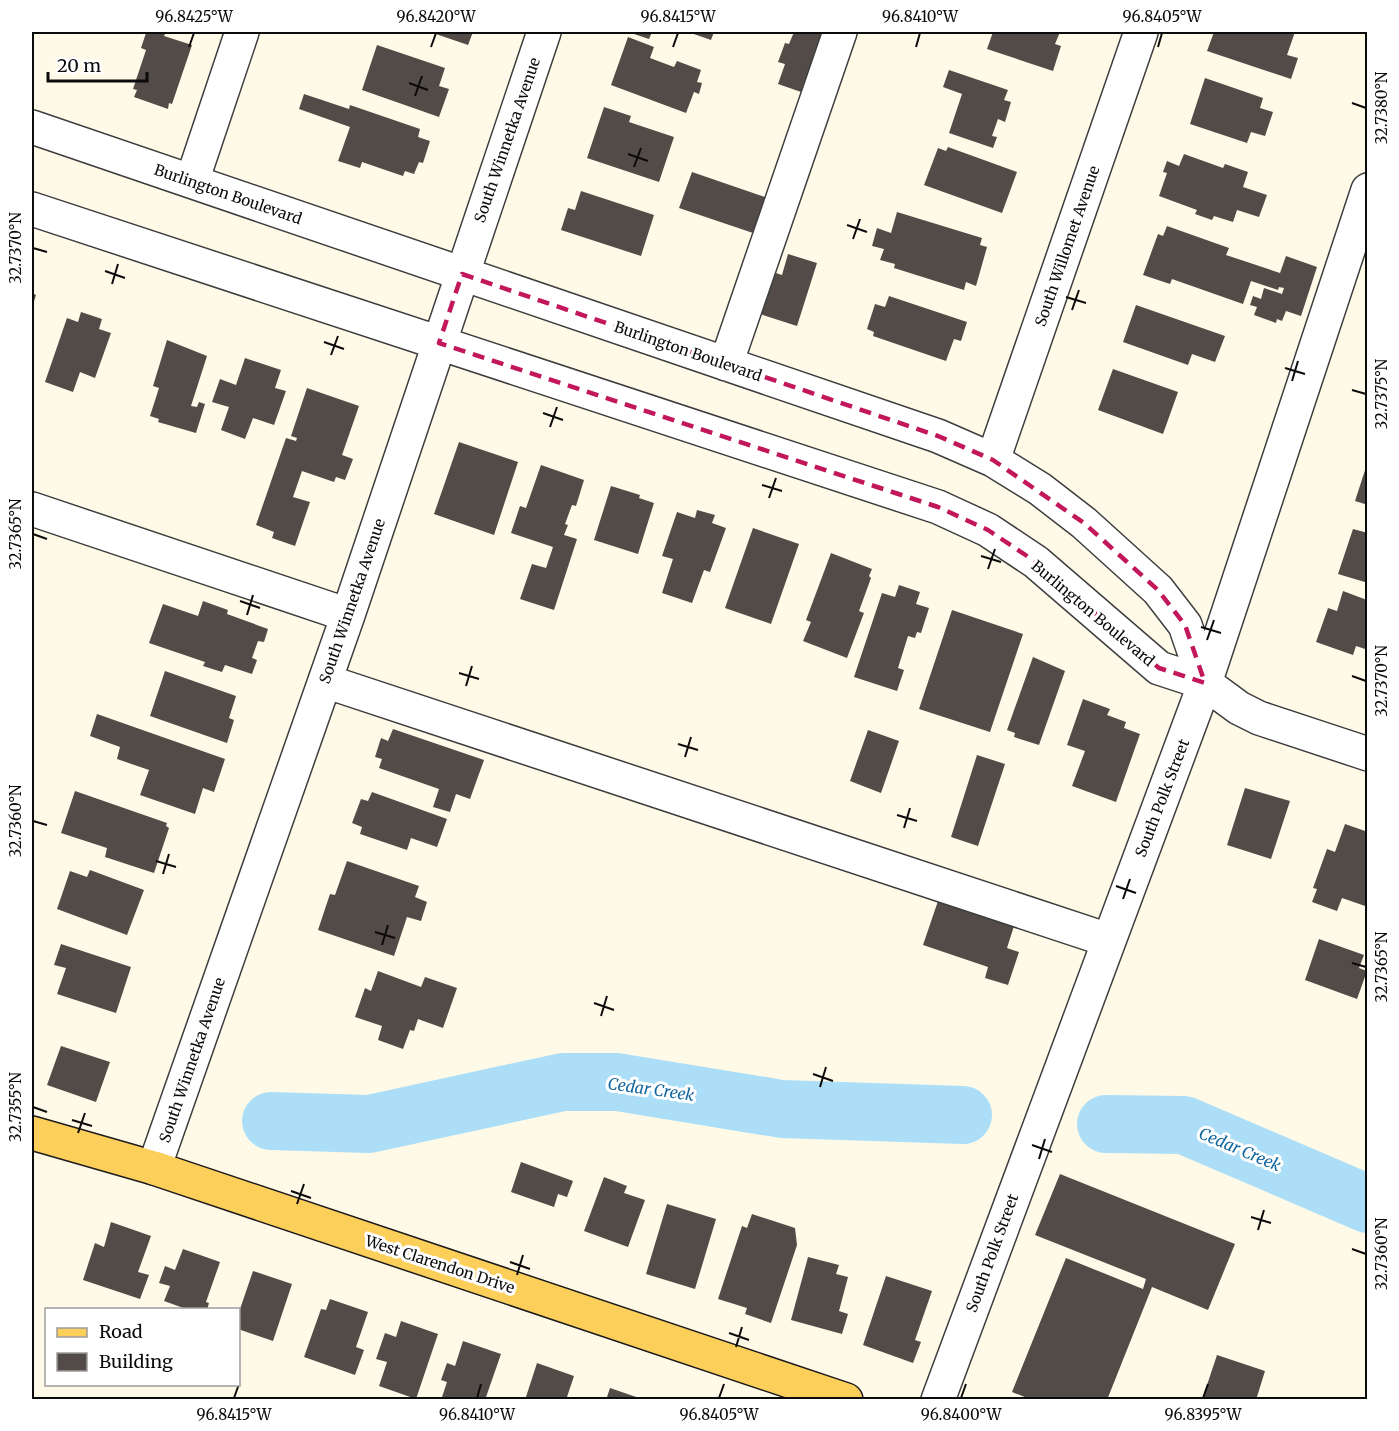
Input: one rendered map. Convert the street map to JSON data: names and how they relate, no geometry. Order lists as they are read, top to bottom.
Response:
{
  "streets": {
    "main road": ["West Clarendon Drive"],
    "street": [
      "South Winnetka Avenue",
      "Burlington Boulevard",
      "South Willomet Avenue",
      "South Polk Street"
    ]
  },
  "crossings": [
    ["South Winnetka Avenue", "Burlington Boulevard"],
    ["South Winnetka Avenue", "West Clarendon Drive"],
    ["Burlington Boulevard", "South Willomet Avenue"],
    ["Burlington Boulevard", "South Polk Street"]
  ],
  "water": ["Cedar Creek"],
  "legend": ["Road", "Building"],
  "scale_bar": "20 m",
  "coordinates": [
    "96.8425°W",
    "96.8420°W",
    "96.8415°W",
    "96.8410°W",
    "96.8405°W",
    "32.7380°N",
    "32.7370°N",
    "32.7375°N",
    "32.7365°N",
    "32.7360°N",
    "32.7355°N",
    "96.8400°W",
    "96.8395°W"
  ]
}
